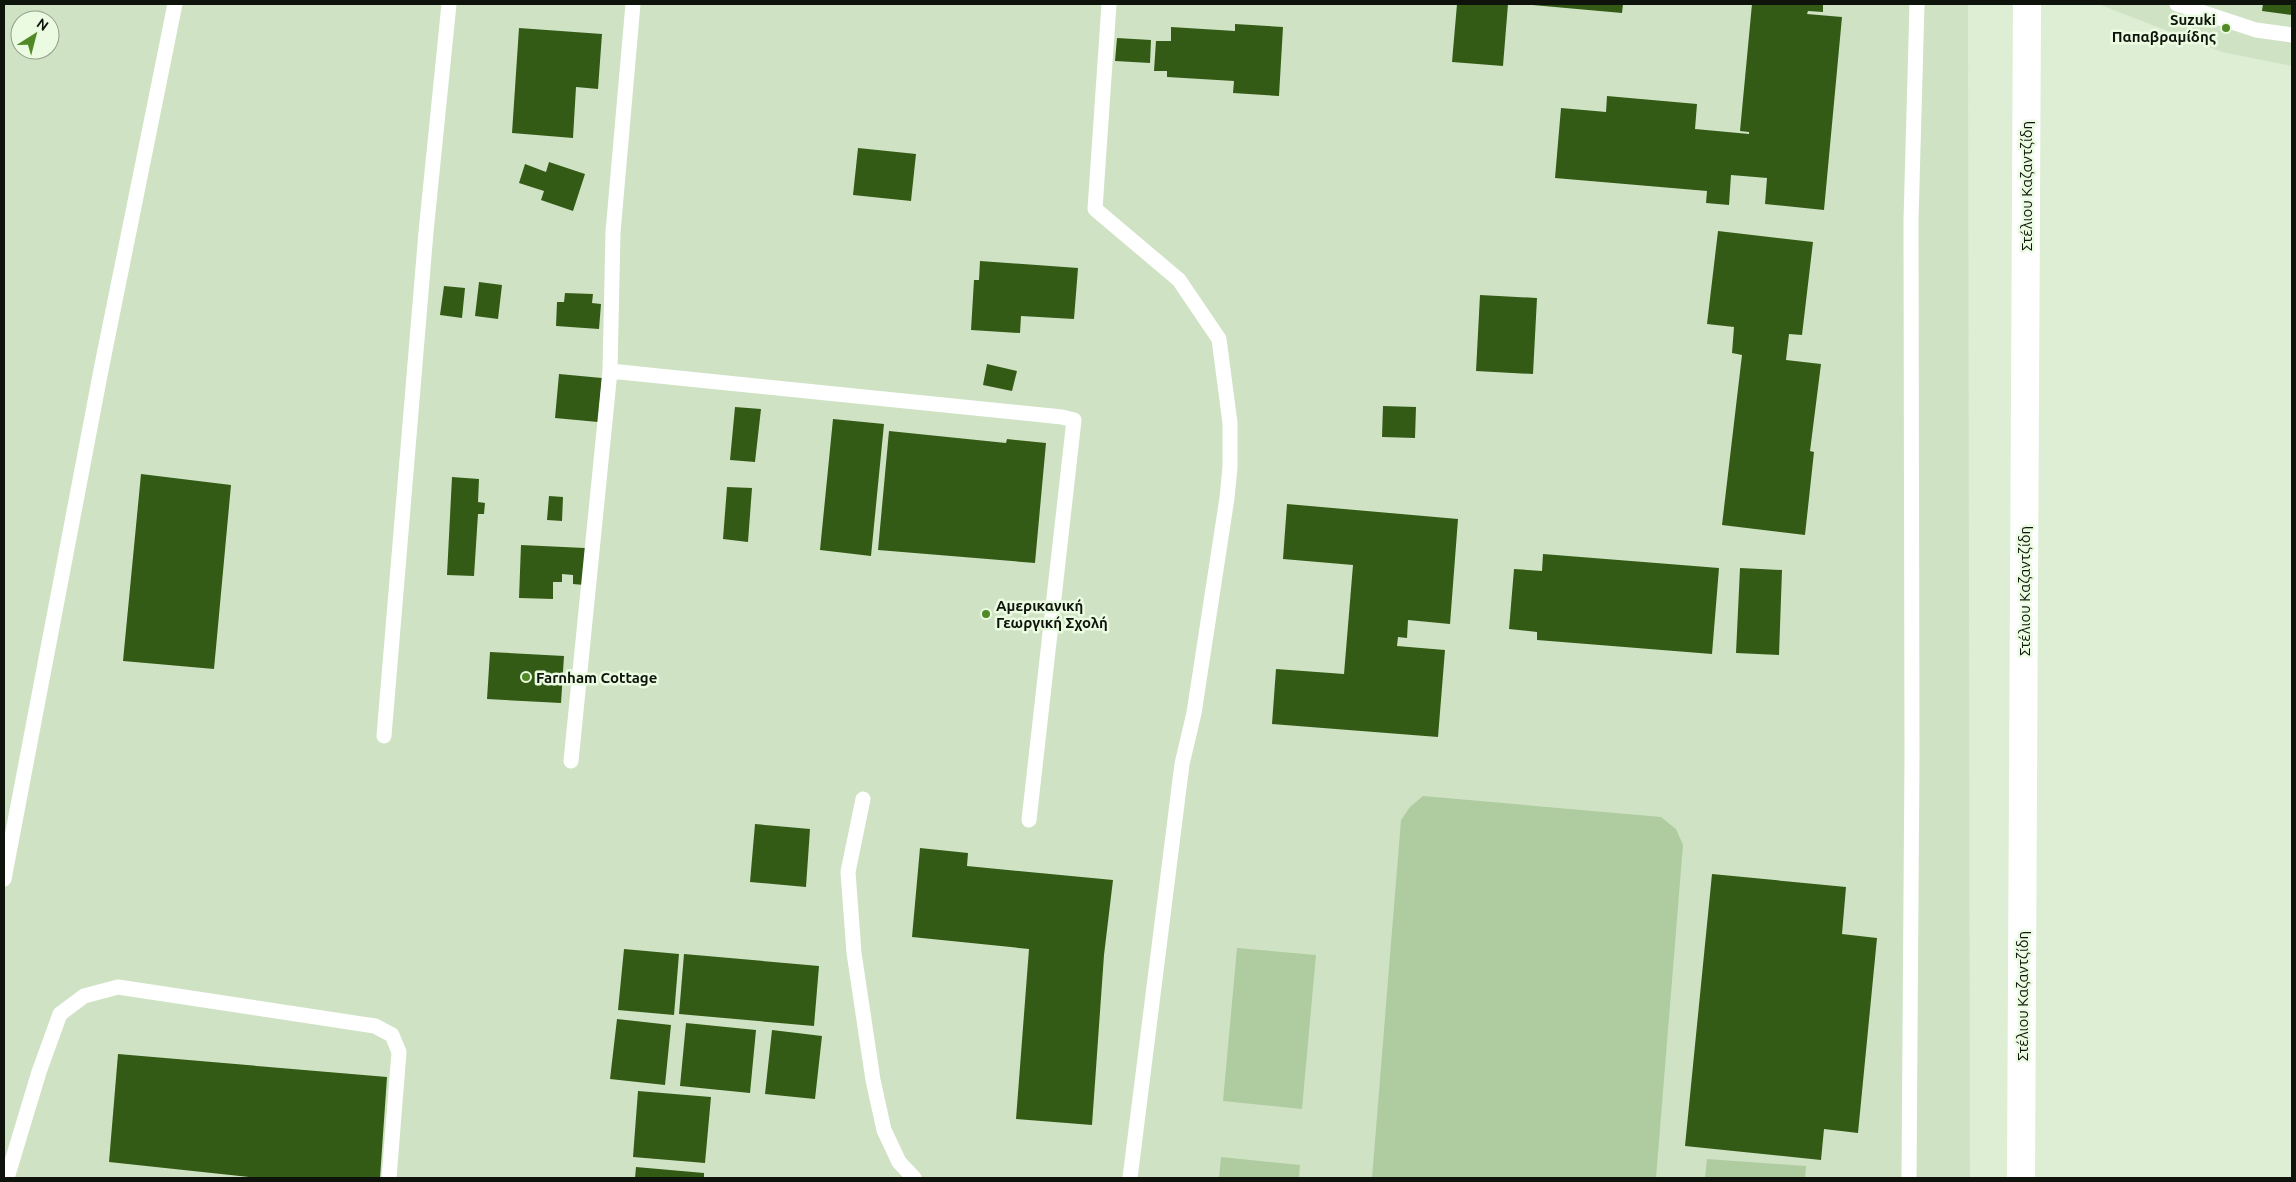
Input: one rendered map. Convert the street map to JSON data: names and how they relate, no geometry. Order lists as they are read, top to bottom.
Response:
{
  "streets": {
    "main road": ["Στέλιου Καζαντζίδη"]
  },
  "places": ["Suzuki Παπαβραμίδης", "Αμερικανική Γεωργική Σχολή", "Farnham Cottage"],
  "north": "top right"
}
